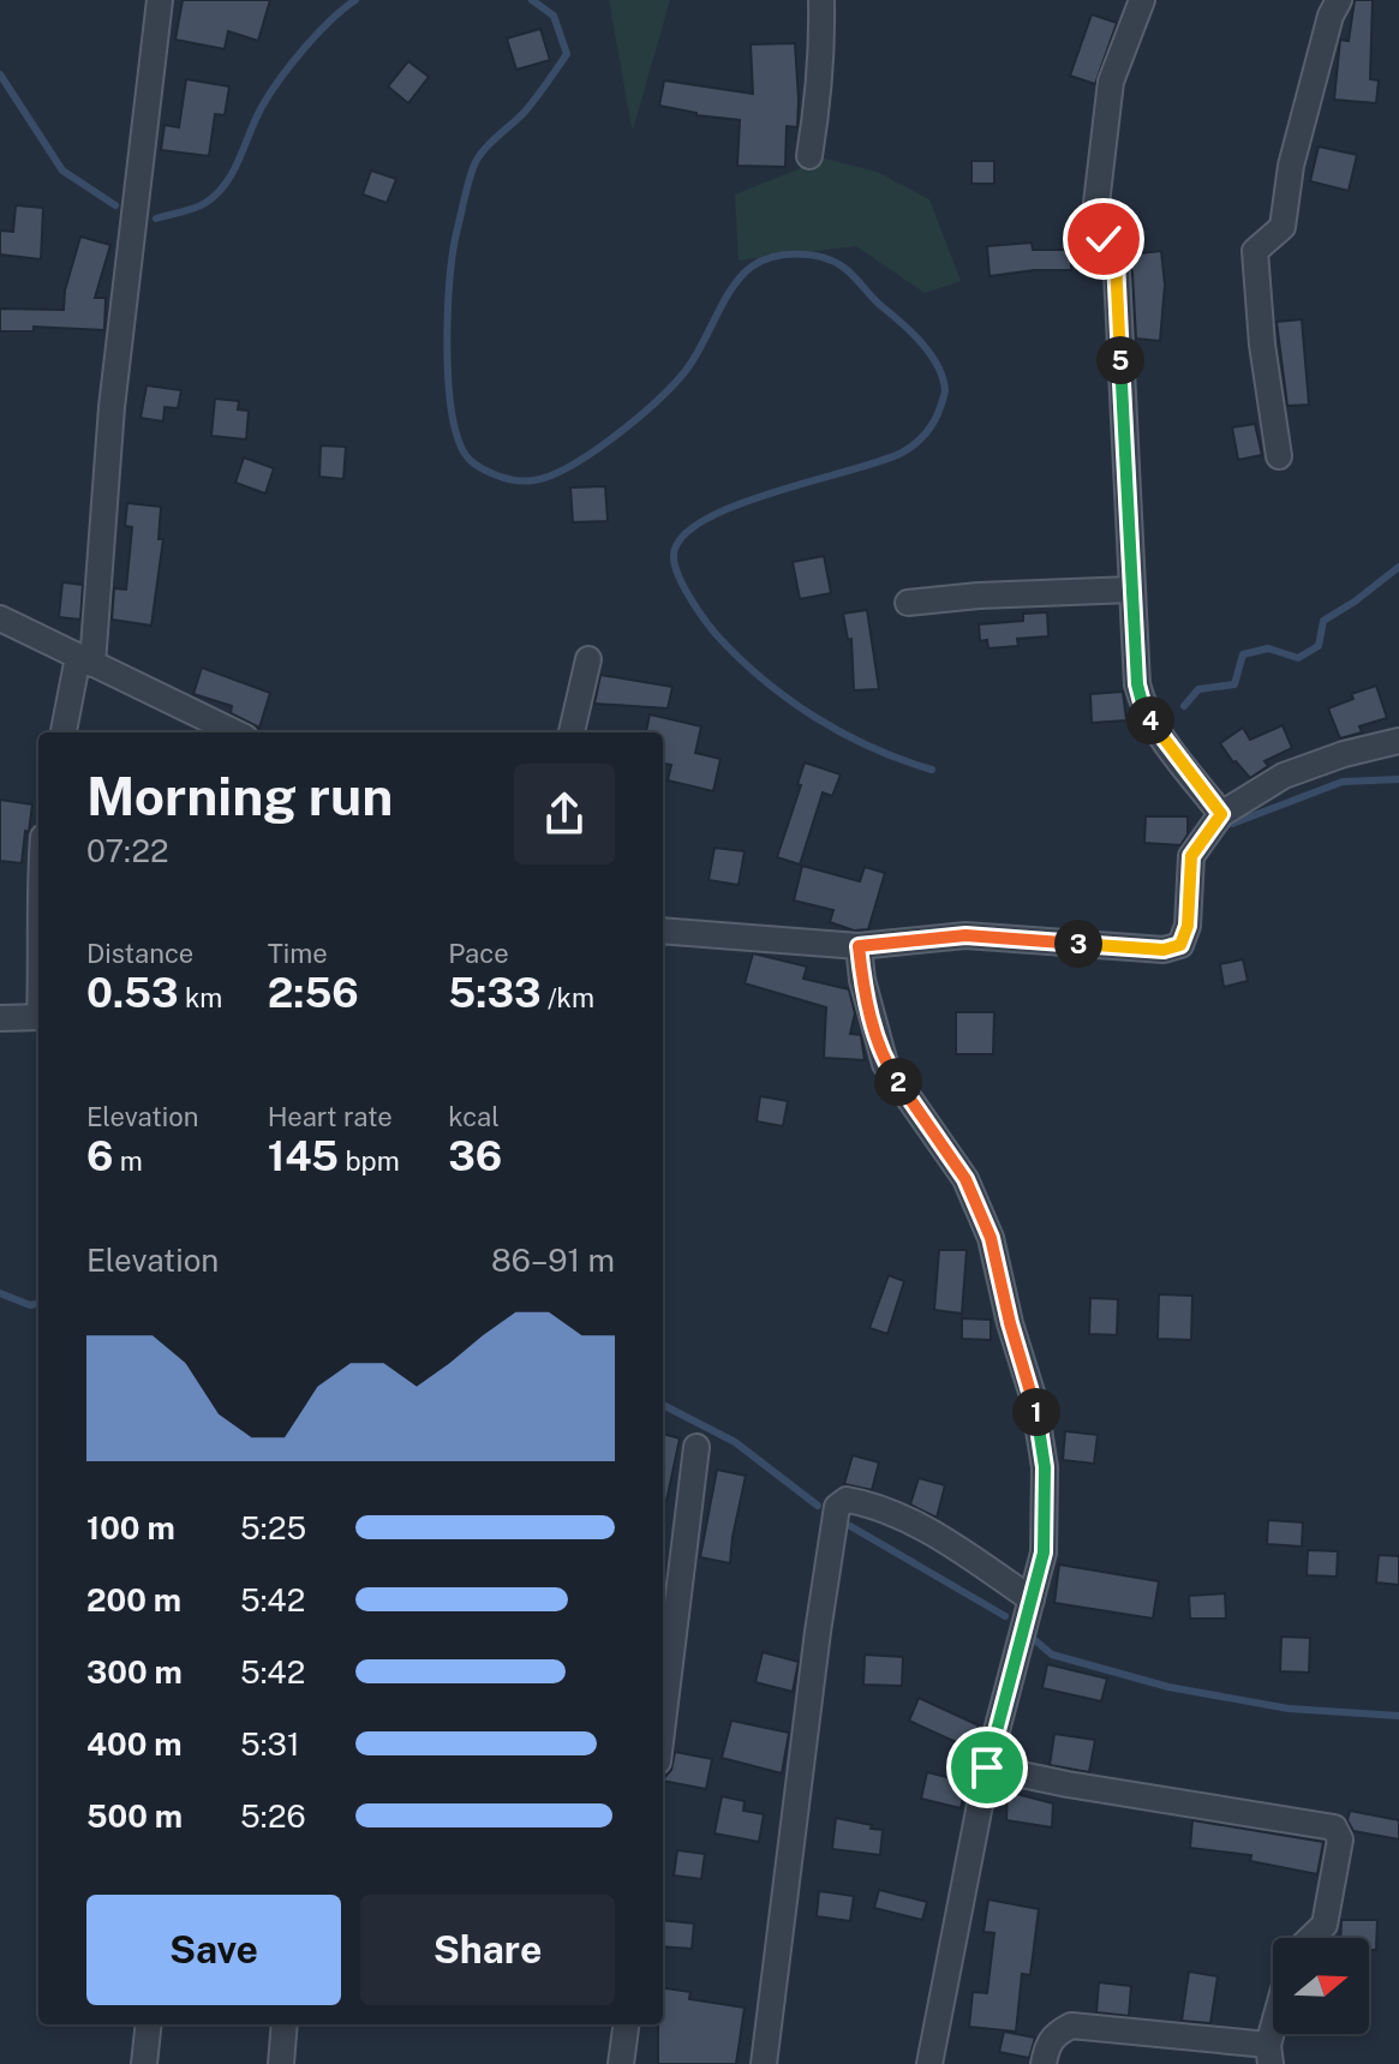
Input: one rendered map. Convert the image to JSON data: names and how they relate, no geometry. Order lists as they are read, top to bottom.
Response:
{
  "north": "right",
  "page": {
    "pins": [
      "5",
      "4",
      "3",
      "2",
      "1"
    ],
    "heading": ["Morning run", "07:22"],
    "stats": [
      ["Distance", "0.53 km"],
      ["Time", "2:56"],
      ["Pace", "5:33 /km"],
      ["Elevation", "6 m"],
      ["Heart rate", "145 bpm"],
      ["kcal", "36"]
    ],
    "chart": ["Elevation", "86–91 m"],
    "list": [
      {
        "name": "100 m",
        "note": "5:25"
      },
      {
        "name": "200 m",
        "note": "5:42"
      },
      {
        "name": "300 m",
        "note": "5:42"
      },
      {
        "name": "400 m",
        "note": "5:31"
      },
      {
        "name": "500 m",
        "note": "5:26"
      }
    ],
    "buttons": ["Save", "Share"]
  }
}
